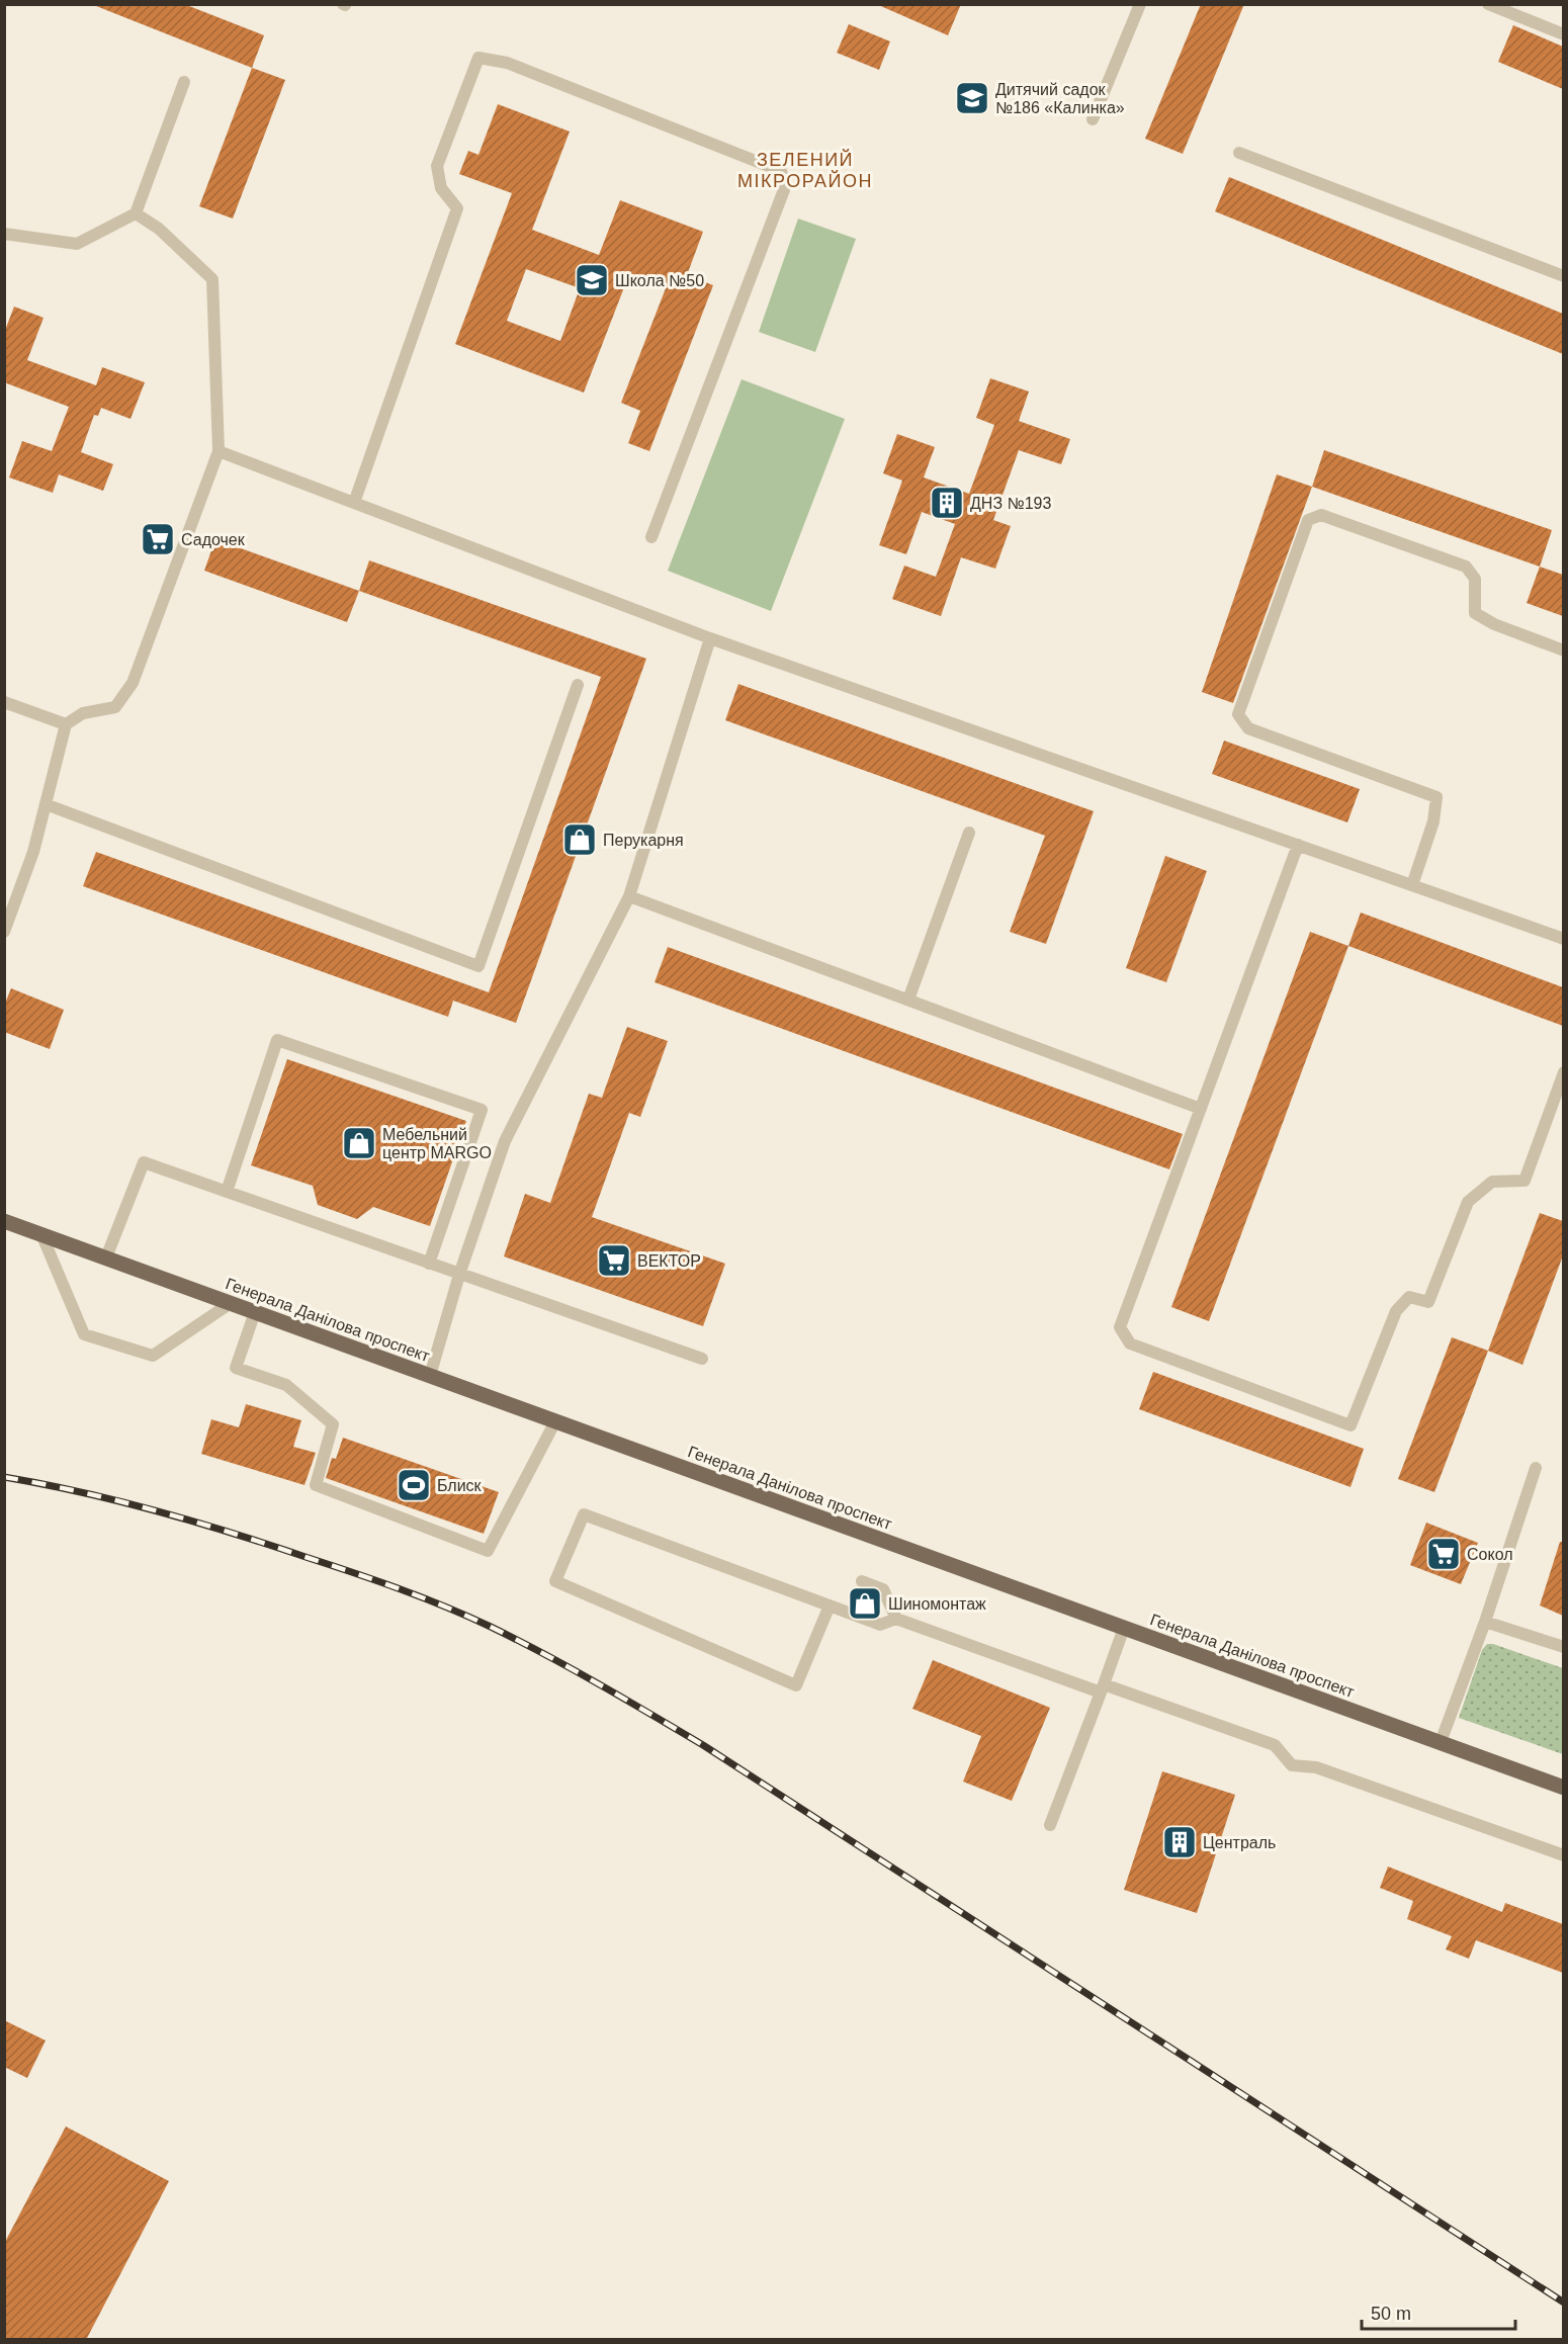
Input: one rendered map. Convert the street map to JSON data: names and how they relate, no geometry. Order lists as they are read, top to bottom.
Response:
{
  "streets": {
    "main road": ["Генерала Данілова проспект"]
  },
  "districts": ["ЗЕЛЕНИЙ МІКРОРАЙОН"],
  "places": {
    "school or university": ["Дитячий садок №186 «Калинка»", "Школа №50"],
    "building": ["ДНЗ №193", "Централь"],
    "supermarket": ["Садочек", "ВЕКТОР", "Сокол"],
    "shop": ["Перукарня", "Мебельний центр MARGO", "Шиномонтаж"],
    "sports": ["Блиск"]
  },
  "scale_bar": "50 m"
}
